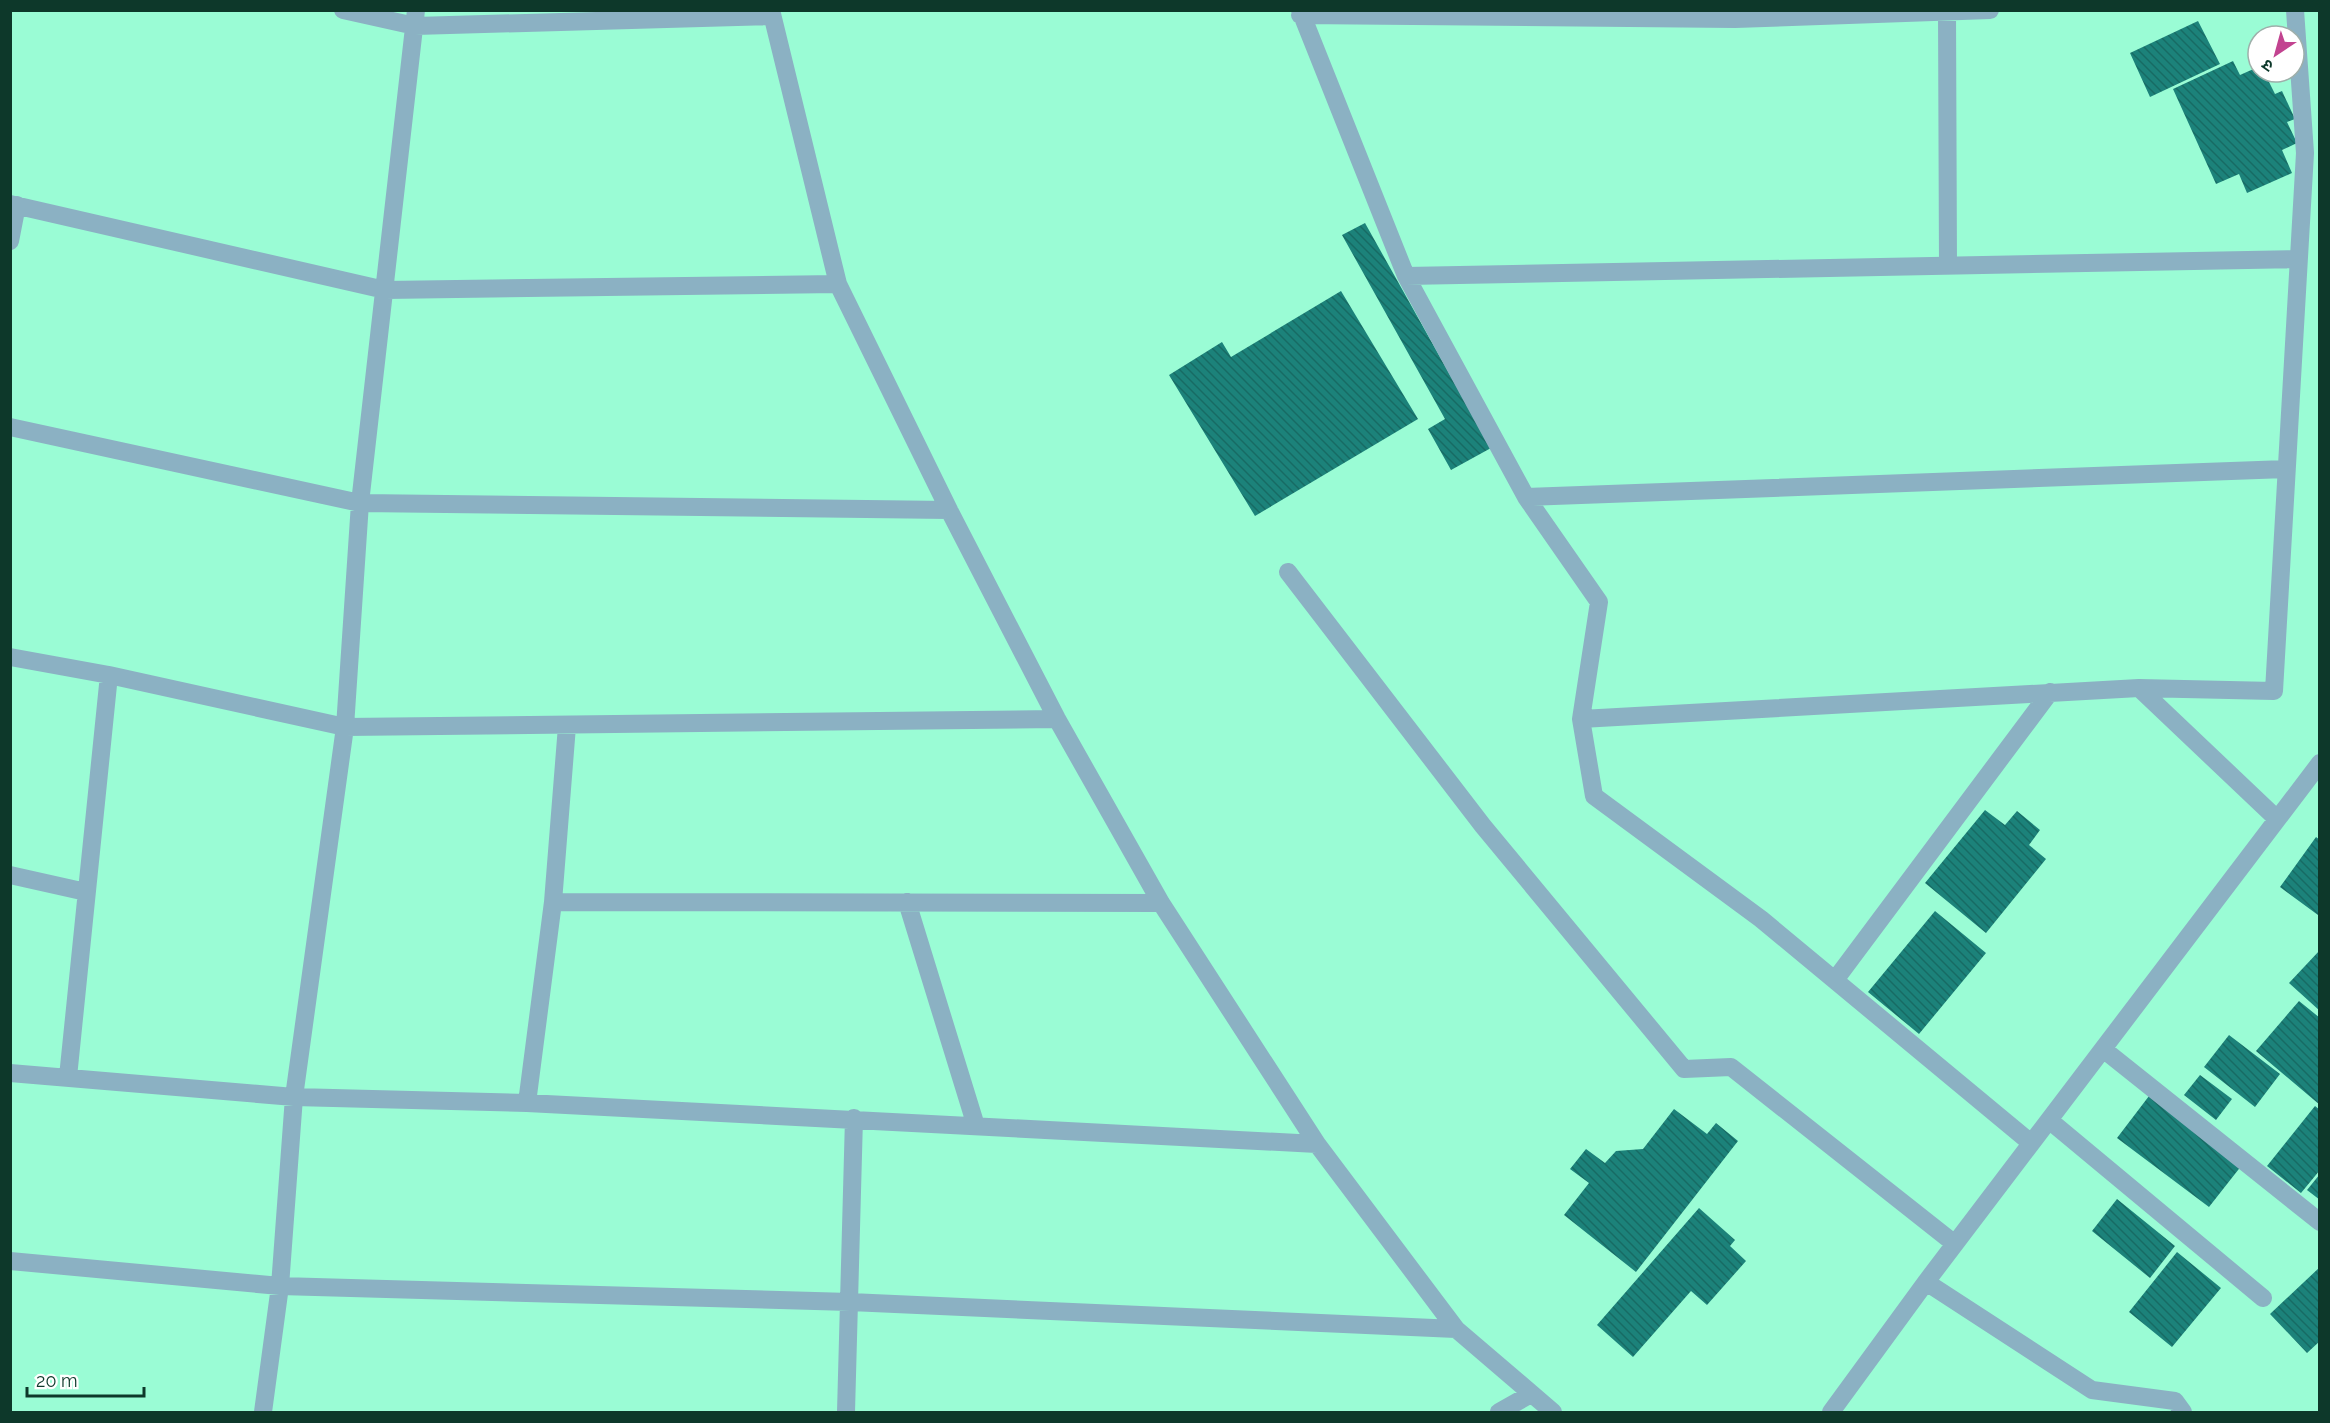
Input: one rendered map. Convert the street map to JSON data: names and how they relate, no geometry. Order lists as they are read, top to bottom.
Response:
{
  "scale_bar": "20 m",
  "north": "bottom left"
}
